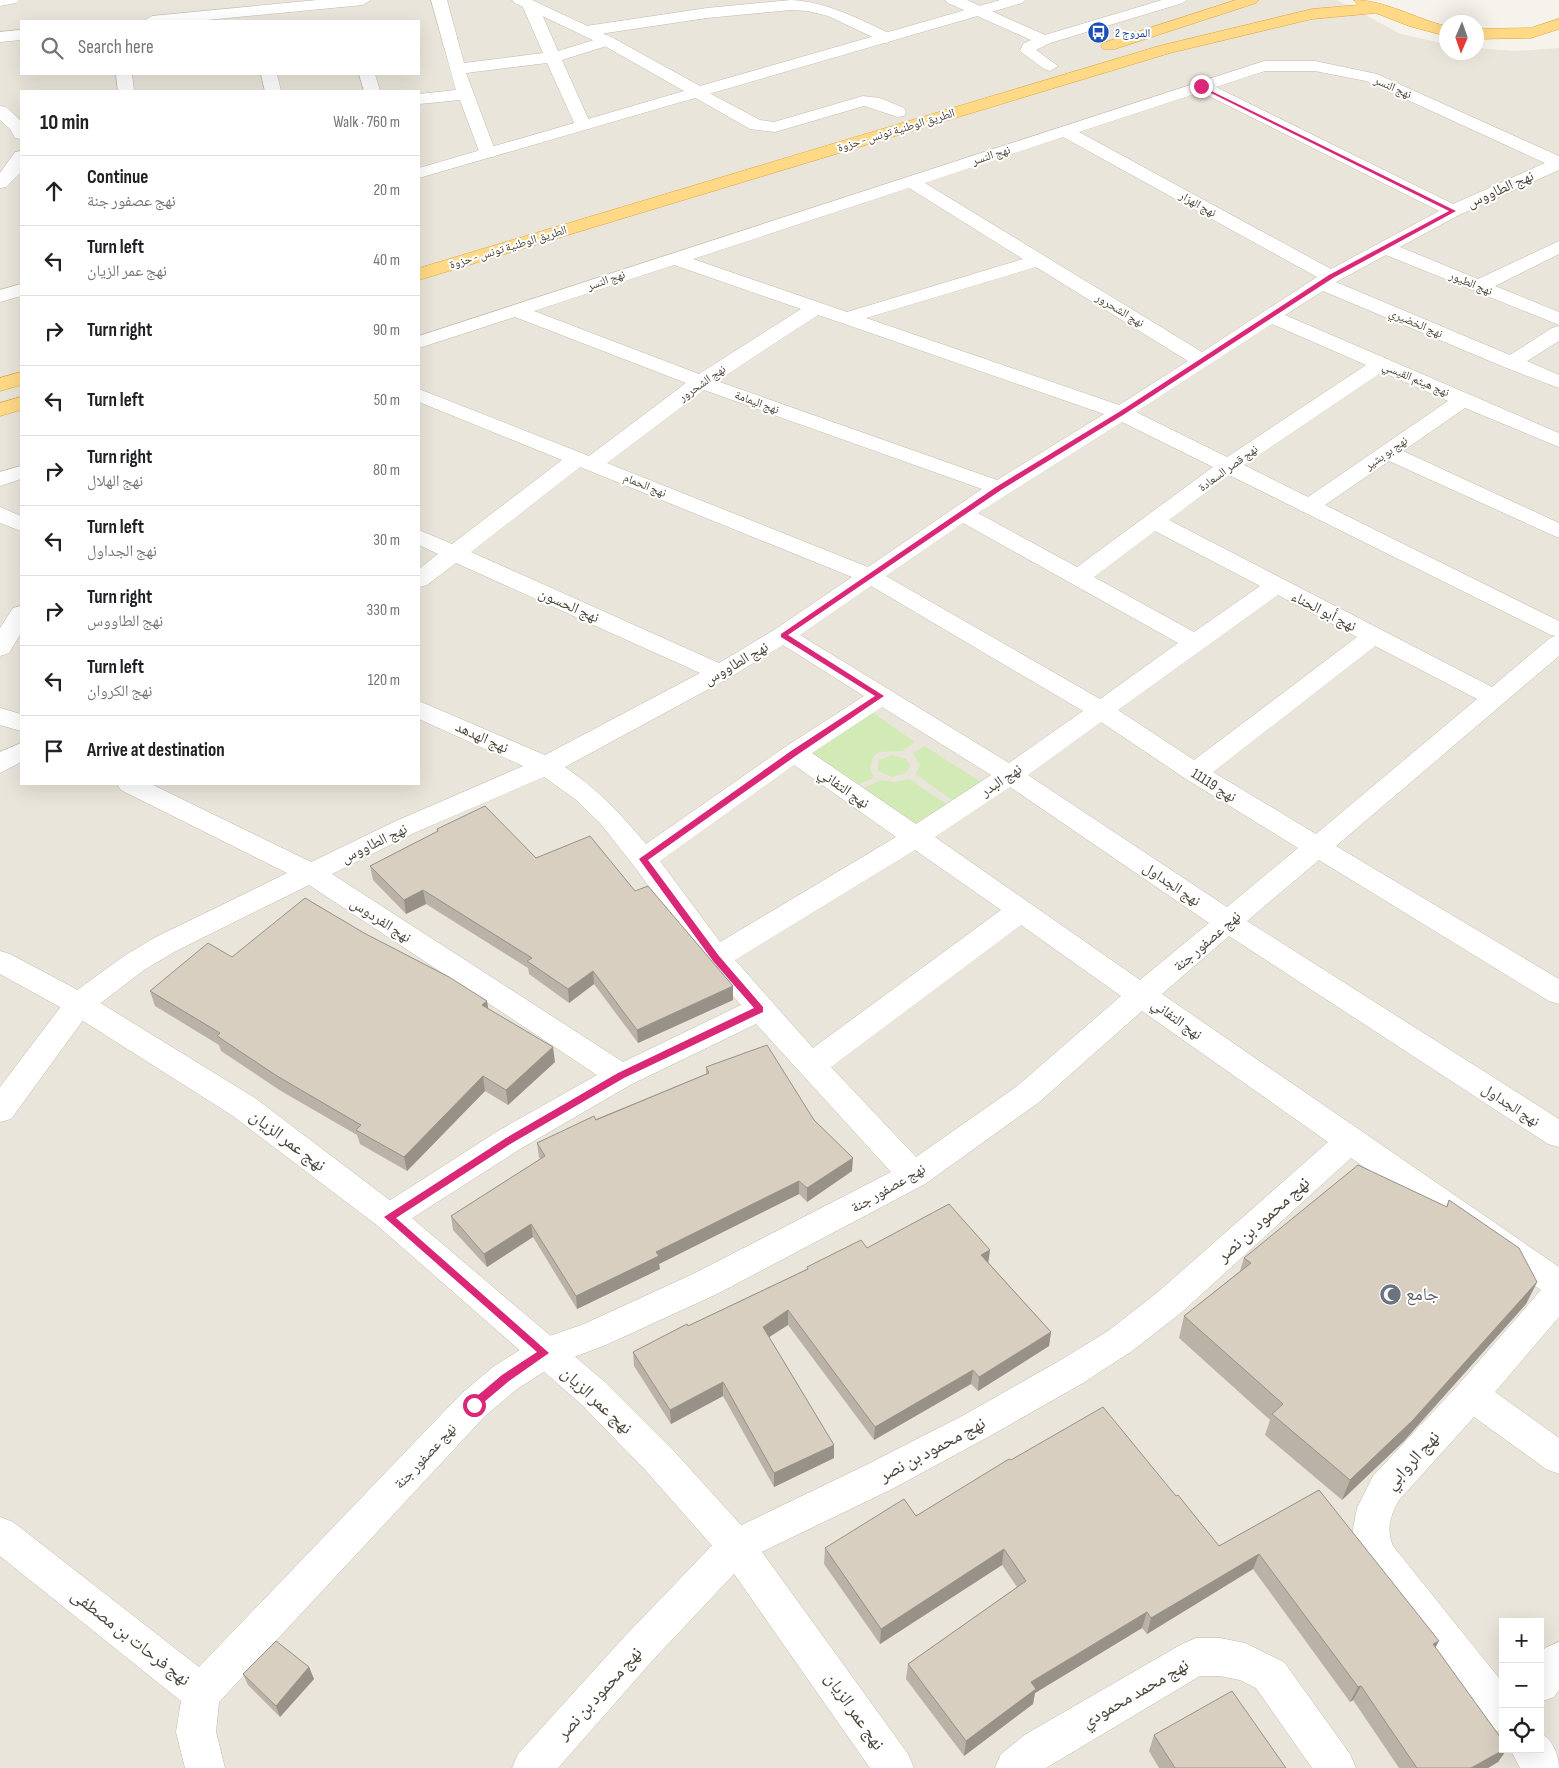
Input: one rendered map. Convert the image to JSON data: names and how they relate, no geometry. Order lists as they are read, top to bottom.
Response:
{
  "streets": {
    "highway": ["الطريق الوطنية تونس - حزوة"],
    "street": [
      "نهج النسر",
      "نهج الطاووس",
      "نهج الهزار",
      "نهج الطيور",
      "نهج الشحرور",
      "نهج الخضيري",
      "نهج هيثم القيسي",
      "نهج اليمامة",
      "نهج بو بشير",
      "نهج قصر السعادة",
      "نهج الحمام",
      "نهج الحسون",
      "نهج أبو الحناء",
      "نهج الهدهد",
      "نهج البدر",
      "نهج 11119",
      "نهج التفاني",
      "نهج الجداول",
      "نهج الفردوس",
      "نهج عصفور جنة",
      "نهج عمر الزيان",
      "نهج محمود بن نصر",
      "نهج الروابي",
      "نهج فرحات بن مصطفى",
      "نهج محمد محمودي"
    ]
  },
  "crossings": [
    ["نهج النسر", "نهج الطاووس"],
    ["نهج النسر", "نهج الهزار"],
    ["نهج النسر", "نهج الشحرور"],
    ["نهج النسر", "نهج اليمامة"],
    ["نهج الطاووس", "نهج الهزار"],
    ["نهج الطاووس", "نهج الطيور"],
    ["نهج الطاووس", "نهج الشحرور"],
    ["نهج الطاووس", "نهج الخضيري"],
    ["نهج الطاووس", "نهج هيثم القيسي"],
    ["نهج الطاووس", "نهج اليمامة"],
    ["نهج الطاووس", "نهج الحمام"],
    ["نهج الطاووس", "نهج الحسون"],
    ["نهج الطاووس", "نهج الهدهد"],
    ["نهج الطاووس", "نهج 11119"],
    ["نهج الطاووس", "نهج الجداول"],
    ["نهج الطاووس", "نهج الفردوس"],
    ["نهج الطاووس", "نهج عمر الزيان"],
    ["نهج الهزار", "نهج الخضيري"],
    ["نهج الشحرور", "نهج اليمامة"],
    ["نهج الشحرور", "نهج الحمام"],
    ["نهج الشحرور", "نهج الحسون"],
    ["نهج هيثم القيسي", "نهج بو بشير"],
    ["نهج هيثم القيسي", "نهج قصر السعادة"],
    ["نهج قصر السعادة", "نهج أبو الحناء"],
    ["نهج الحمام", "نهج 11119"],
    ["نهج أبو الحناء", "نهج البدر"],
    ["نهج أبو الحناء", "نهج عصفور جنة"],
    ["نهج الهدهد", "نهج البدر"],
    ["نهج الهدهد", "نهج عصفور جنة"],
    ["نهج البدر", "نهج 11119"],
    ["نهج البدر", "نهج التفاني"],
    ["نهج البدر", "نهج الجداول"],
    ["نهج 11119", "نهج عصفور جنة"],
    ["نهج التفاني", "نهج عصفور جنة"],
    ["نهج التفاني", "نهج محمود بن نصر"],
    ["نهج الجداول", "نهج عصفور جنة"],
    ["نهج عصفور جنة", "نهج عمر الزيان"],
    ["نهج عصفور جنة", "نهج فرحات بن مصطفى"],
    ["نهج عمر الزيان", "نهج محمود بن نصر"]
  ],
  "places": {
    "bus stop": ["المروج 2"],
    "mosque": ["جامع"]
  },
  "north": "bottom",
  "page": {
    "search": "Search here",
    "heading": ["10 min", "Walk · 760 m"],
    "list": [
      ["Continue", "نهج عصفور جنة", "20 m"],
      ["Turn left", "نهج عمر الزيان", "40 m"],
      ["Turn right", "90 m"],
      ["Turn left", "50 m"],
      ["Turn right", "نهج الهلال", "80 m"],
      ["Turn left", "نهج الجداول", "30 m"],
      ["Turn right", "نهج الطاووس", "330 m"],
      ["Turn left", "نهج الكروان", "120 m"],
      "Arrive at destination"
    ],
    "map_buttons": ["+", "−"]
  }
}
